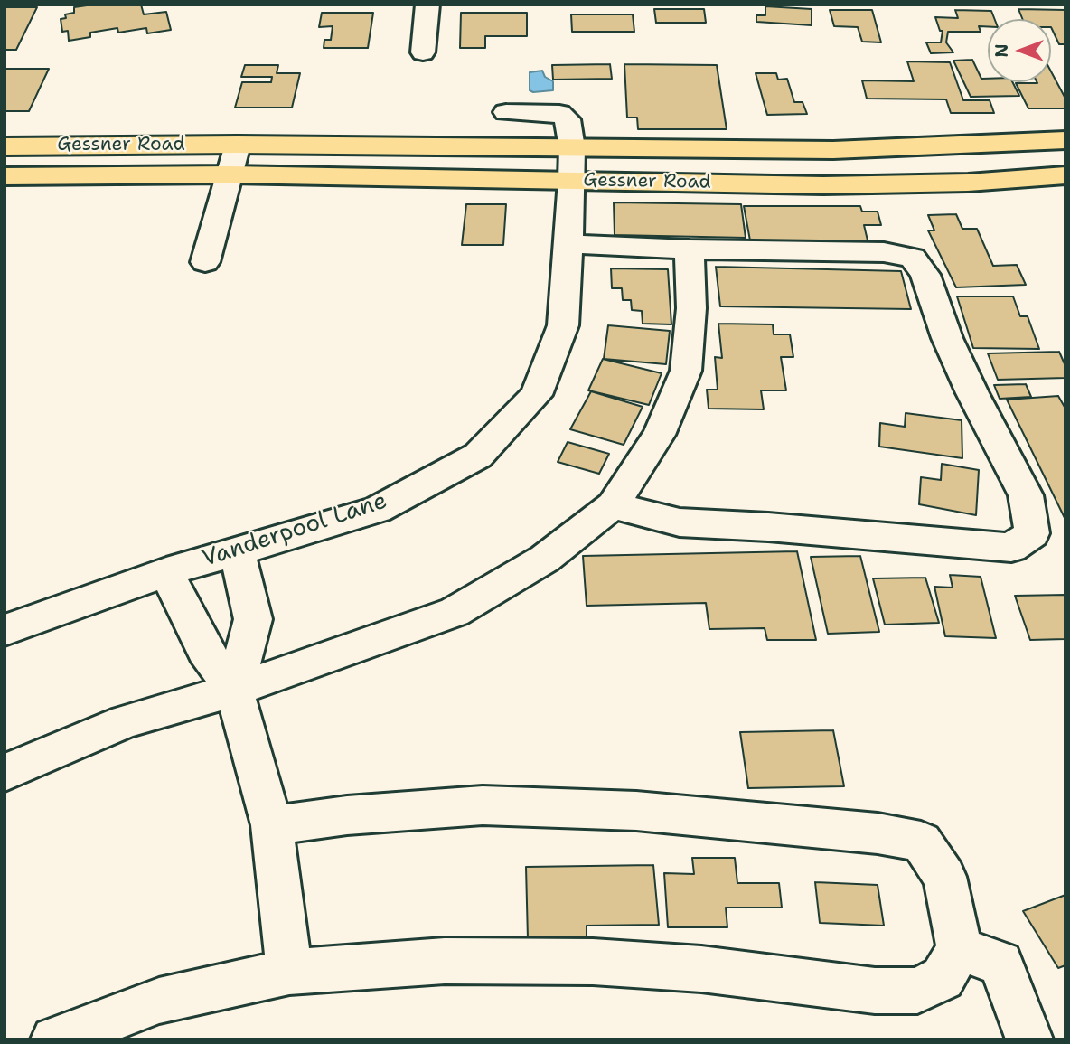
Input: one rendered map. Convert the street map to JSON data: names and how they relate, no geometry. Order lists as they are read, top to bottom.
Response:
{
  "streets": {
    "main road": ["Gessner Road"],
    "street": ["Vanderpool Lane"]
  },
  "crossings": [
    ["Gessner Road", "Vanderpool Lane"]
  ],
  "north": "left"
}
